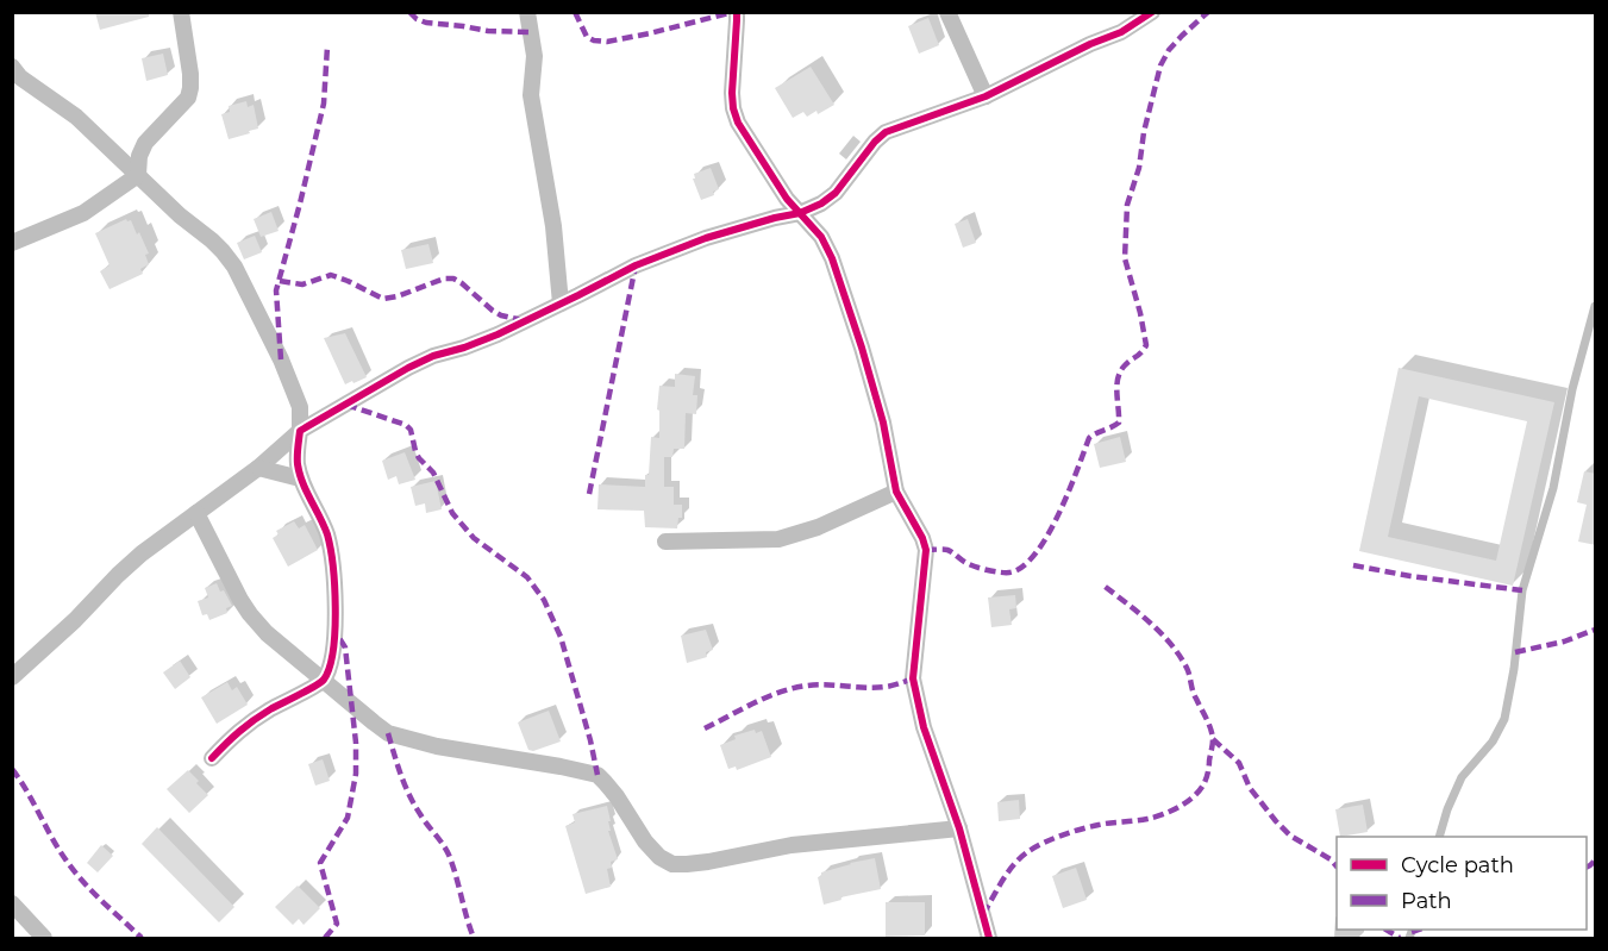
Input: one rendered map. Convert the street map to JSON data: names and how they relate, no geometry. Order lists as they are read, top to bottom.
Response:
{
  "legend": ["Cycle path", "Path"]
}
